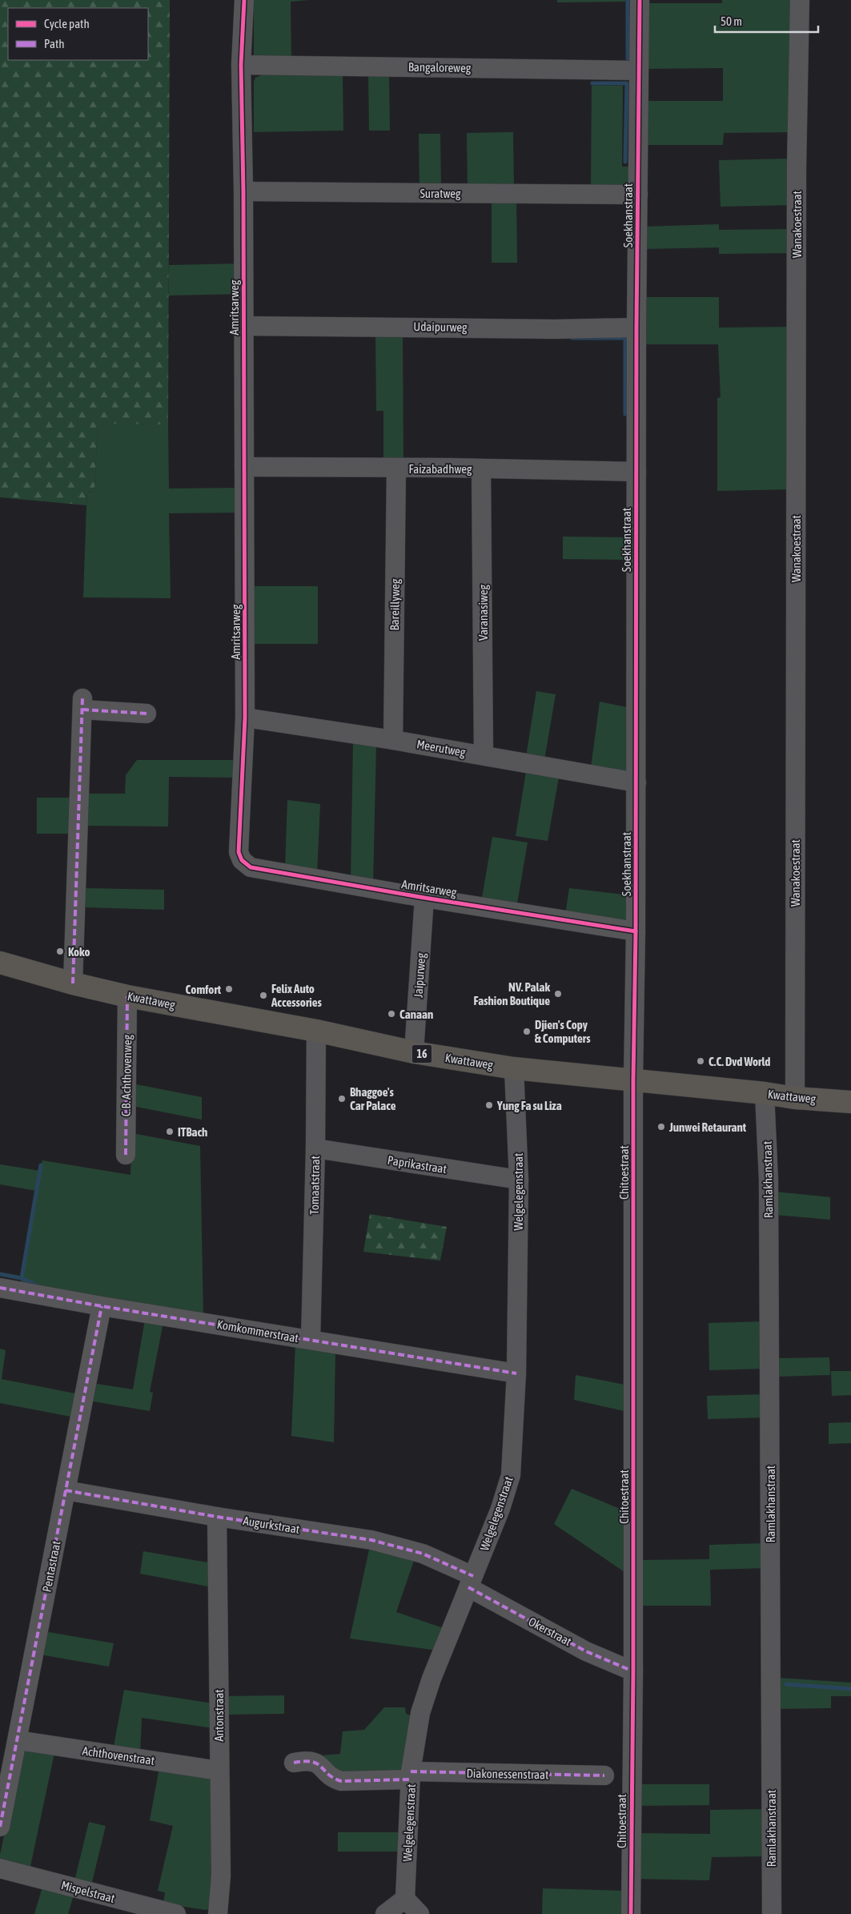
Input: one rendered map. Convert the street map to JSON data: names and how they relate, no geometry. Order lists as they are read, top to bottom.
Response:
{
  "streets": {
    "main road": ["Kwattaweg", "16"],
    "street": [
      "Bangaloreweg",
      "Suratweg",
      "Soekhanstraat",
      "Wanakoestraat",
      "Amritsarweg",
      "Udaipurweg",
      "Faizabadhweg",
      "Bareillyweg",
      "Varanasiweg",
      "Meerutweg",
      "Jaipurweg",
      "C.B. Achthovenweg",
      "Paprikastraat",
      "Chitoestraat",
      "Ramlakhanstraat",
      "Tomaatstraat",
      "Welgelegenstraat",
      "Komkommerstraat",
      "Augurkstraat",
      "Pentastraat",
      "Okerstraat",
      "Antonstraat",
      "Achthovenstraat",
      "Diakonessenstraat",
      "Mispelstraat"
    ]
  },
  "crossings": [
    ["Bangaloreweg", "Soekhanstraat"],
    ["Bangaloreweg", "Amritsarweg"],
    ["Suratweg", "Soekhanstraat"],
    ["Suratweg", "Amritsarweg"],
    ["Soekhanstraat", "Amritsarweg"],
    ["Soekhanstraat", "Udaipurweg"],
    ["Soekhanstraat", "Faizabadhweg"],
    ["Soekhanstraat", "Meerutweg"],
    ["Soekhanstraat", "Kwattaweg"],
    ["Soekhanstraat", "Chitoestraat"],
    ["Wanakoestraat", "Kwattaweg"],
    ["Amritsarweg", "Udaipurweg"],
    ["Amritsarweg", "Faizabadhweg"],
    ["Amritsarweg", "Meerutweg"],
    ["Amritsarweg", "Jaipurweg"],
    ["Faizabadhweg", "Bareillyweg"],
    ["Faizabadhweg", "Varanasiweg"],
    ["Bareillyweg", "Meerutweg"],
    ["Varanasiweg", "Meerutweg"],
    ["Jaipurweg", "Kwattaweg"],
    ["Kwattaweg", "C.B. Achthovenweg"],
    ["Kwattaweg", "Chitoestraat"],
    ["Kwattaweg", "Ramlakhanstraat"],
    ["Kwattaweg", "Tomaatstraat"],
    ["Kwattaweg", "Welgelegenstraat"],
    ["Paprikastraat", "Tomaatstraat"],
    ["Paprikastraat", "Welgelegenstraat"],
    ["Chitoestraat", "Okerstraat"],
    ["Tomaatstraat", "Komkommerstraat"],
    ["Welgelegenstraat", "Komkommerstraat"],
    ["Welgelegenstraat", "Augurkstraat"],
    ["Welgelegenstraat", "Okerstraat"],
    ["Welgelegenstraat", "Diakonessenstraat"],
    ["Komkommerstraat", "Pentastraat"],
    ["Augurkstraat", "Pentastraat"],
    ["Augurkstraat", "Okerstraat"],
    ["Augurkstraat", "Antonstraat"],
    ["Pentastraat", "Achthovenstraat"],
    ["Antonstraat", "Achthovenstraat"]
  ],
  "places": [
    "Koko",
    "Comfort",
    "NV. Palak Fashion Boutique",
    "Felix Auto Accessories",
    "Canaan",
    "Djien's Copy & Computers",
    "C.C. Dvd World",
    "Bhaggoe's Car Palace",
    "Yung Fa su Liza",
    "Junwei Retaurant",
    "ITBach"
  ],
  "legend": ["Cycle path", "Path"],
  "scale_bar": "50 m"
}
